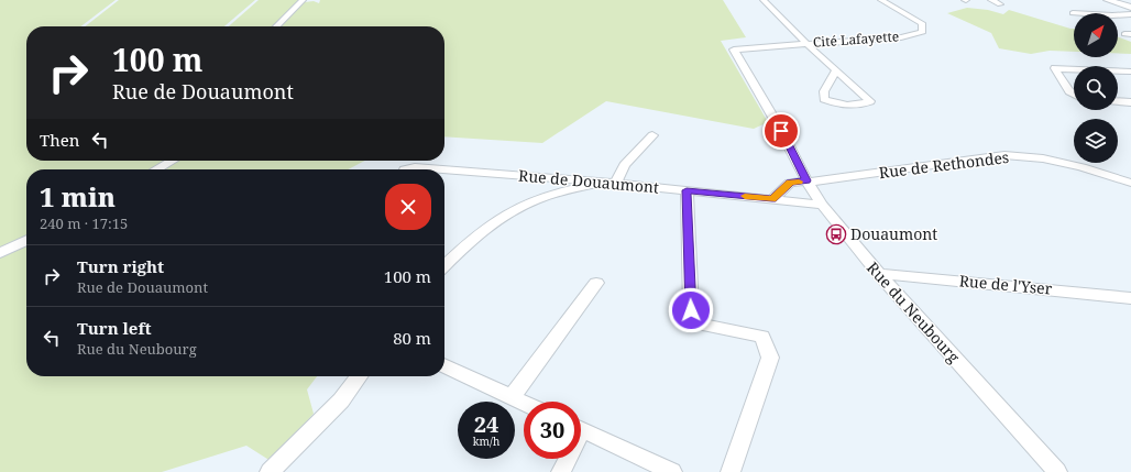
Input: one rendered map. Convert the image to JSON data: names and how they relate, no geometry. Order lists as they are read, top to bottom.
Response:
{
  "streets": {
    "street": [
      "Cité Lafayette",
      "Rue de Rethondes",
      "Rue de Douaumont",
      "Rue de l'Yser",
      "Rue du Neubourg"
    ]
  },
  "crossings": [
    ["Cité Lafayette", "Rue du Neubourg"],
    ["Rue de Rethondes", "Rue du Neubourg"],
    ["Rue de Douaumont", "Rue du Neubourg"],
    ["Rue de l'Yser", "Rue du Neubourg"]
  ],
  "places": {
    "bus stop": ["Douaumont"]
  },
  "north": "top right",
  "page": {
    "turn": ["100 m", "Rue de Douaumont"],
    "then": "Then",
    "heading": ["1 min", "240 m · 17:15"],
    "list": [
      {
        "name": "Turn right",
        "note": "Rue de Douaumont",
        "value": "100 m"
      },
      {
        "name": "Turn left",
        "note": "Rue du Neubourg",
        "value": "80 m"
      }
    ],
    "speed": "24 km/h",
    "limit": "30"
  }
}
